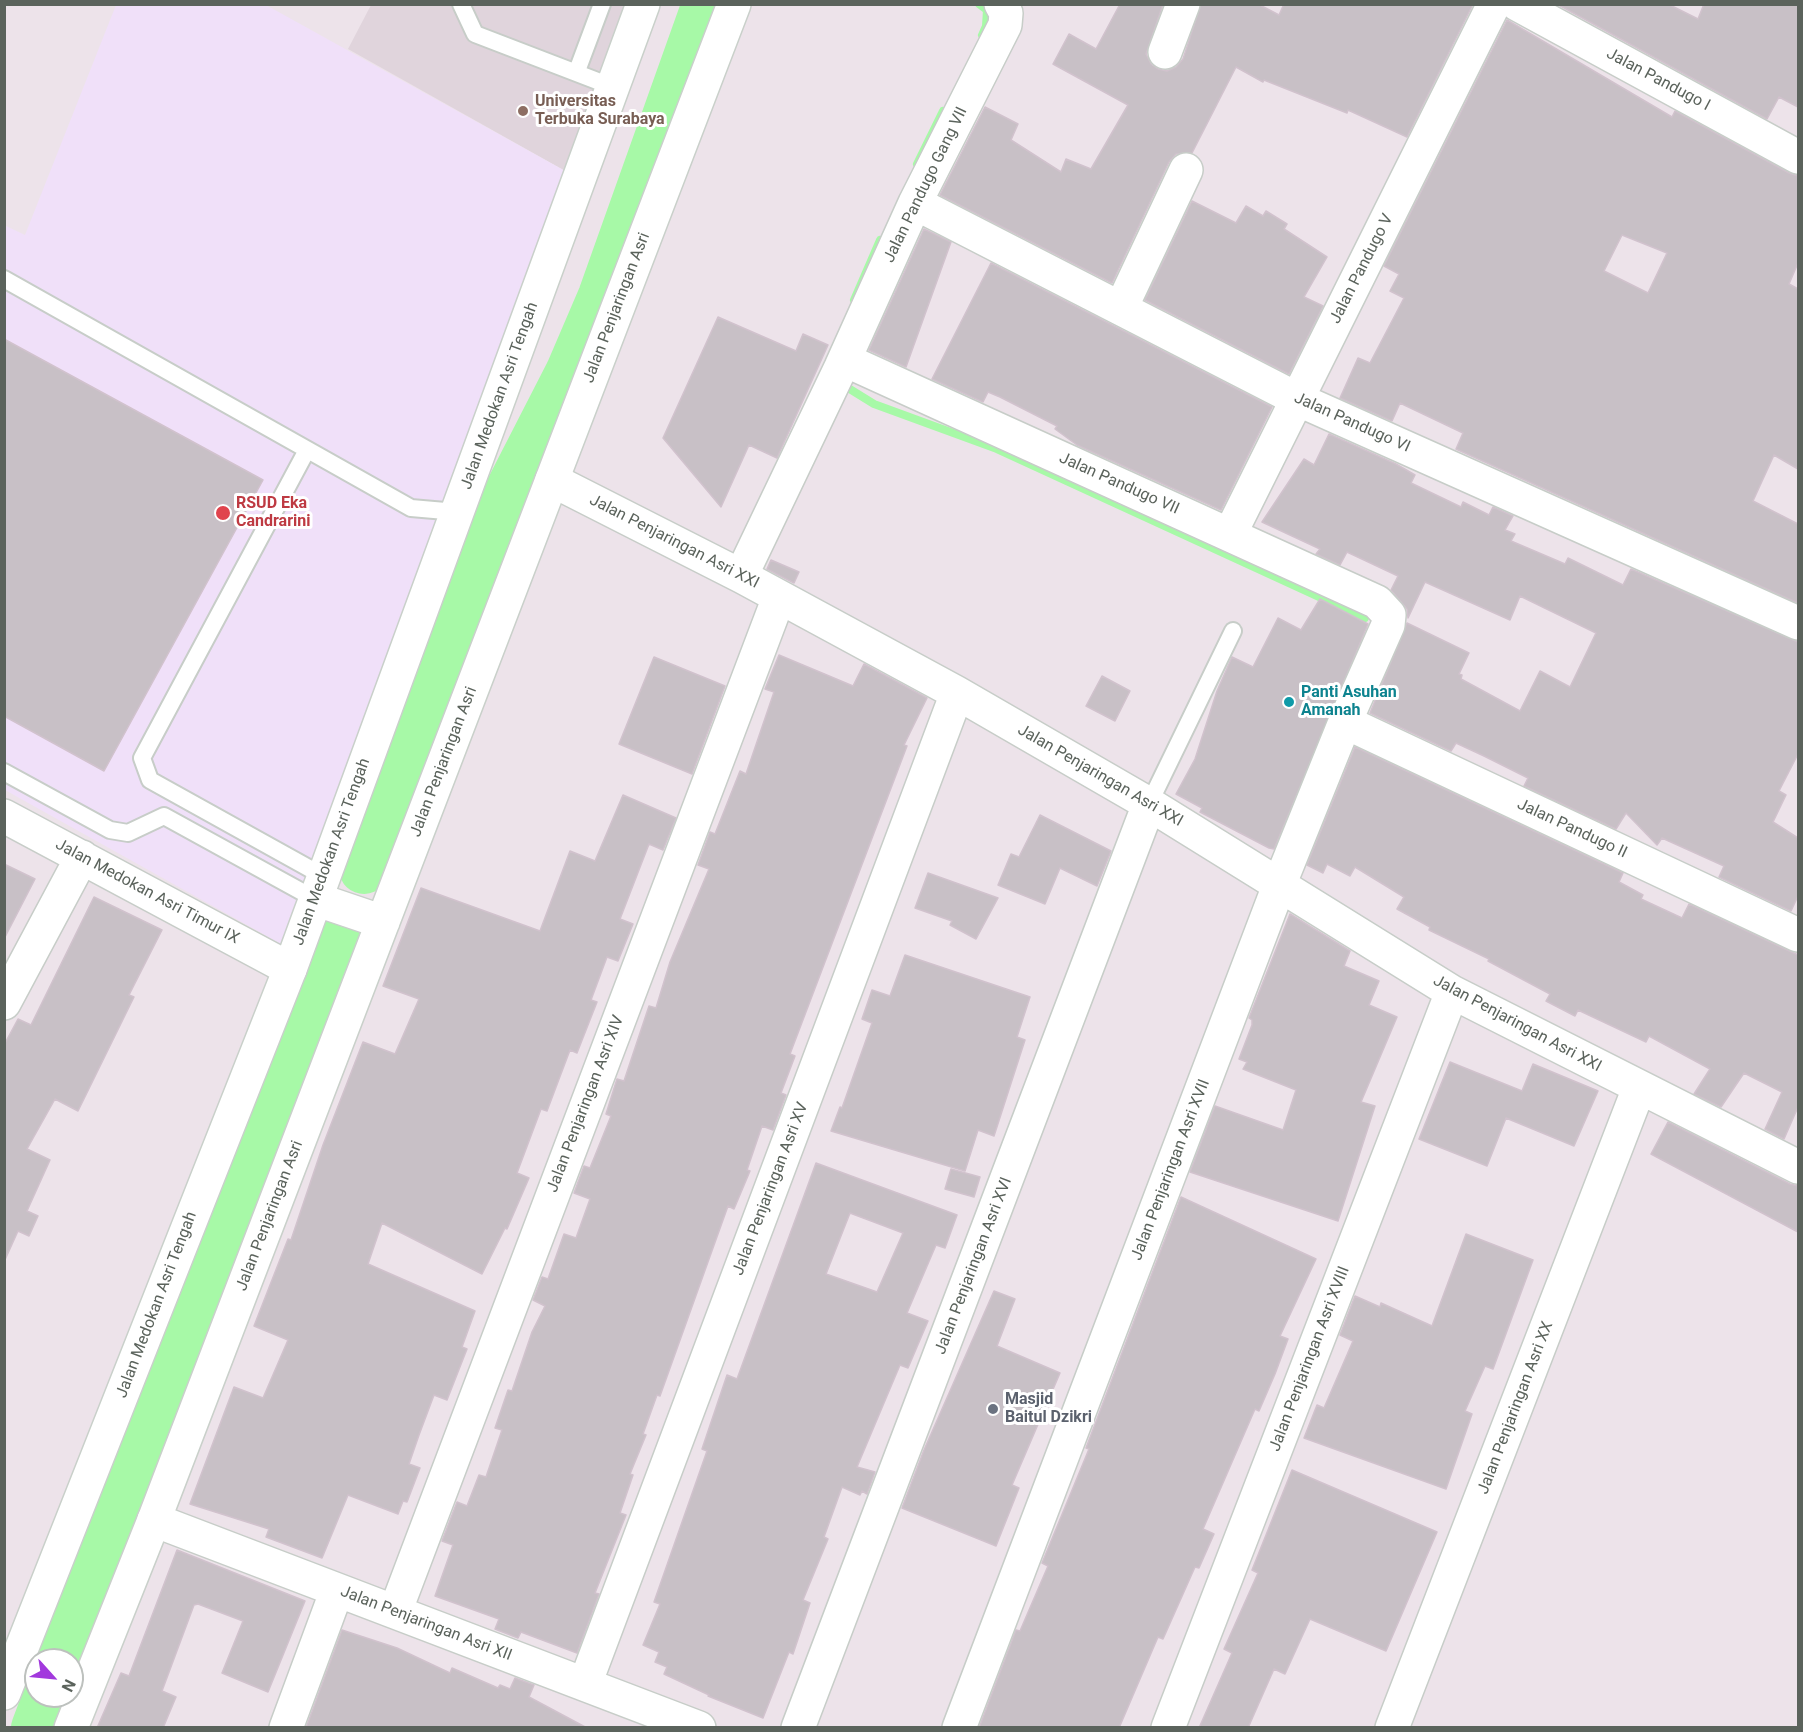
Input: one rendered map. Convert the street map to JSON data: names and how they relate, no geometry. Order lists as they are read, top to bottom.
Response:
{
  "streets": {
    "street": [
      "Jalan Pandugo I",
      "Jalan Pandugo Gang VII",
      "Jalan Pandugo V",
      "Jalan Penjaringan Asri",
      "Jalan Medokan Asri Tengah",
      "Jalan Pandugo VI",
      "Jalan Pandugo VII",
      "Jalan Penjaringan Asri XXI",
      "Jalan Pandugo II",
      "Jalan Medokan Asri Timur IX",
      "Jalan Penjaringan Asri XIV",
      "Jalan Penjaringan Asri XVII",
      "Jalan Penjaringan Asri XV",
      "Jalan Penjaringan Asri XVI",
      "Jalan Penjaringan Asri XVIII",
      "Jalan Penjaringan Asri XX",
      "Jalan Penjaringan Asri XII"
    ]
  },
  "crossings": [
    ["Jalan Pandugo Gang VII", "Jalan Pandugo VI"],
    ["Jalan Pandugo Gang VII", "Jalan Pandugo VII"],
    ["Jalan Pandugo V", "Jalan Pandugo VI"],
    ["Jalan Pandugo V", "Jalan Pandugo VII"],
    ["Jalan Penjaringan Asri", "Jalan Penjaringan Asri XXI"],
    ["Jalan Penjaringan Asri", "Jalan Penjaringan Asri XII"],
    ["Jalan Medokan Asri Tengah", "Jalan Medokan Asri Timur IX"],
    ["Jalan Pandugo VII", "Jalan Penjaringan Asri XVII"],
    ["Jalan Penjaringan Asri XXI", "Jalan Penjaringan Asri XIV"],
    ["Jalan Penjaringan Asri XXI", "Jalan Penjaringan Asri XVII"],
    ["Jalan Penjaringan Asri XXI", "Jalan Penjaringan Asri XV"],
    ["Jalan Penjaringan Asri XXI", "Jalan Penjaringan Asri XVI"],
    ["Jalan Penjaringan Asri XXI", "Jalan Penjaringan Asri XVIII"],
    ["Jalan Penjaringan Asri XXI", "Jalan Penjaringan Asri XX"],
    ["Jalan Pandugo II", "Jalan Penjaringan Asri XVII"],
    ["Jalan Penjaringan Asri XIV", "Jalan Penjaringan Asri XII"],
    ["Jalan Penjaringan Asri XV", "Jalan Penjaringan Asri XII"]
  ],
  "places": [
    "Universitas Terbuka Surabaya",
    "RSUD Eka Candrarini",
    "Panti Asuhan Amanah",
    "Masjid Baitul Dzikri"
  ],
  "north": "bottom right"
}
